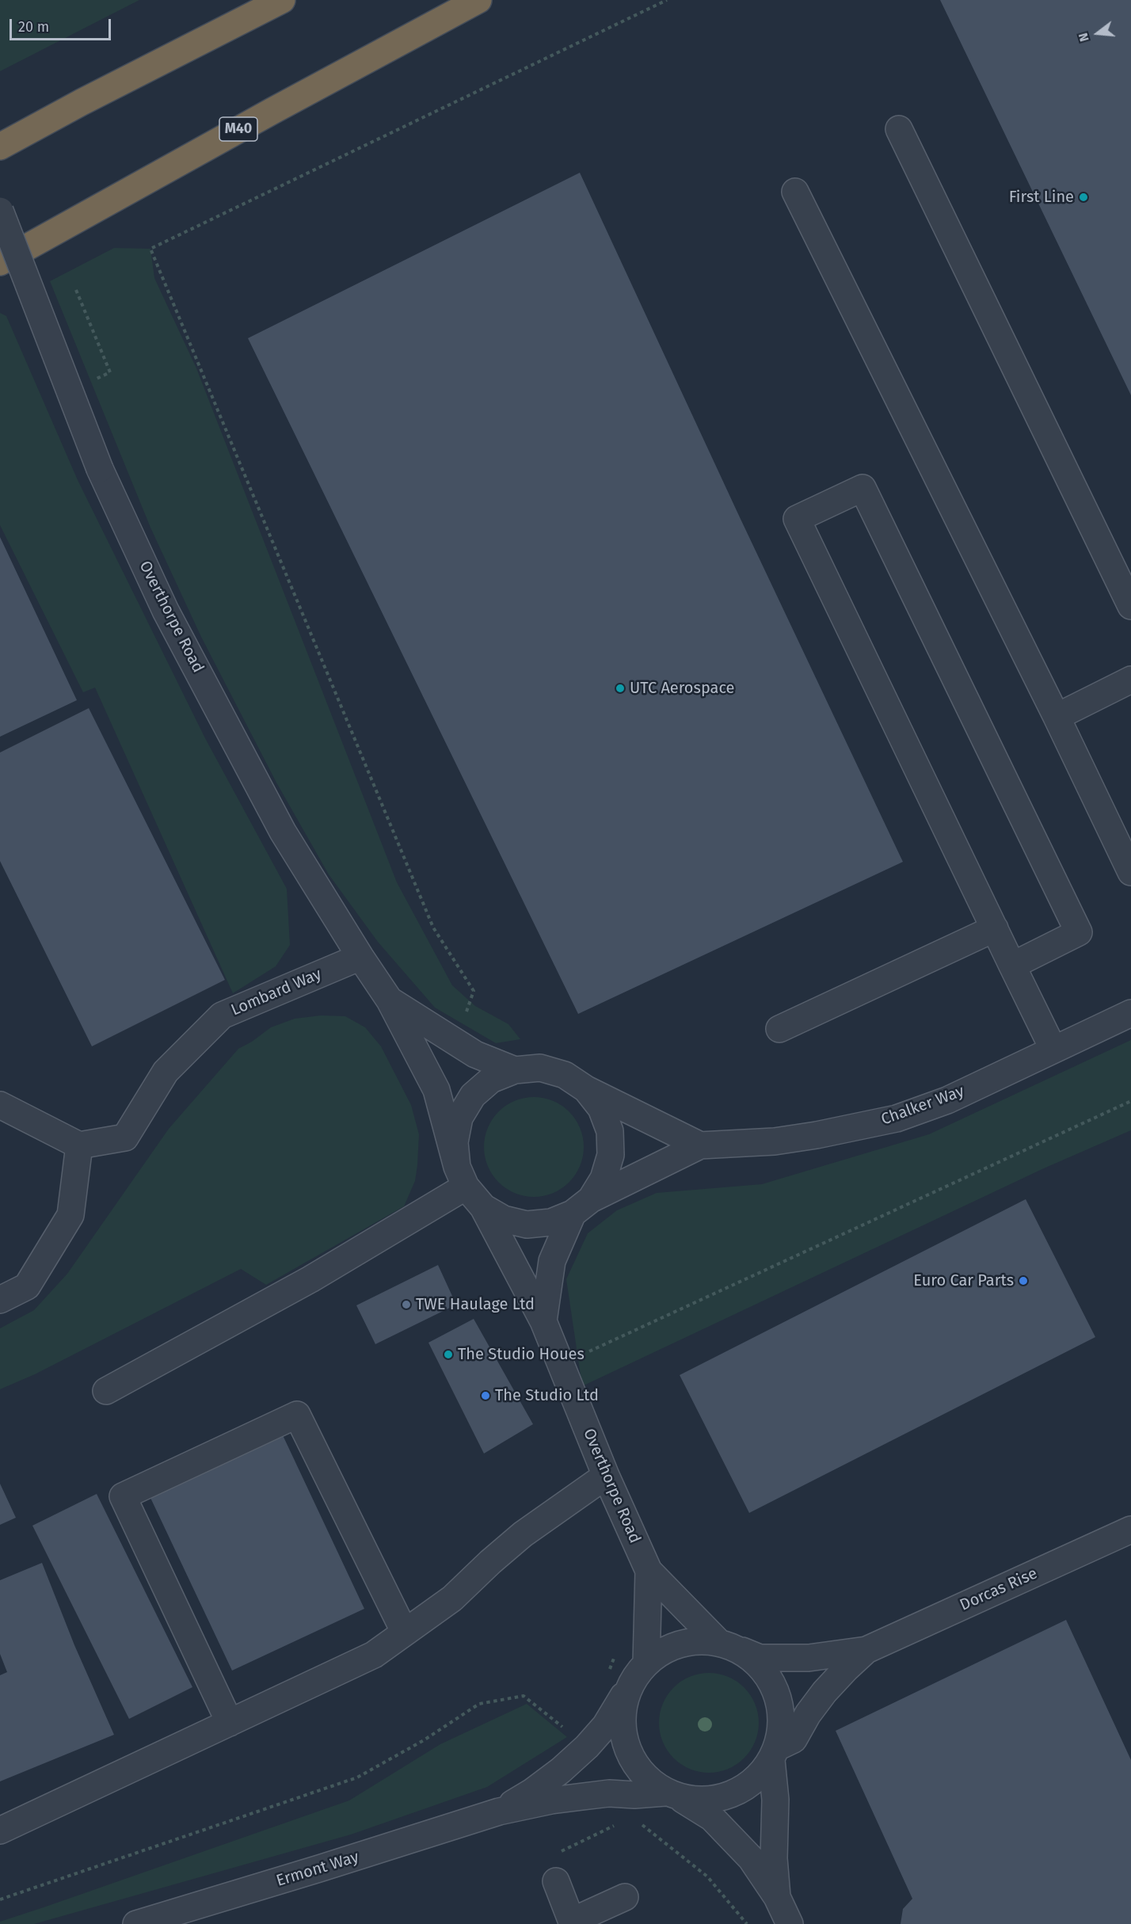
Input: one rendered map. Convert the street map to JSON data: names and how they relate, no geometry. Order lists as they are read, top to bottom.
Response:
{
  "streets": {
    "highway": ["M40"],
    "street": [
      "Overthorpe Road",
      "Lombard Way",
      "Chalker Way",
      "Dorcas Rise",
      "Ermont Way"
    ]
  },
  "crossings": [
    ["Overthorpe Road", "Lombard Way"],
    ["Overthorpe Road", "Chalker Way"],
    ["Overthorpe Road", "Dorcas Rise"],
    ["Overthorpe Road", "Ermont Way"],
    ["Dorcas Rise", "Ermont Way"]
  ],
  "places": [
    "First Line",
    "UTC Aerospace",
    "Euro Car Parts",
    "TWE Haulage Ltd",
    "The Studio Houes",
    "The Studio Ltd"
  ],
  "scale_bar": "20 m",
  "north": "left"
}
